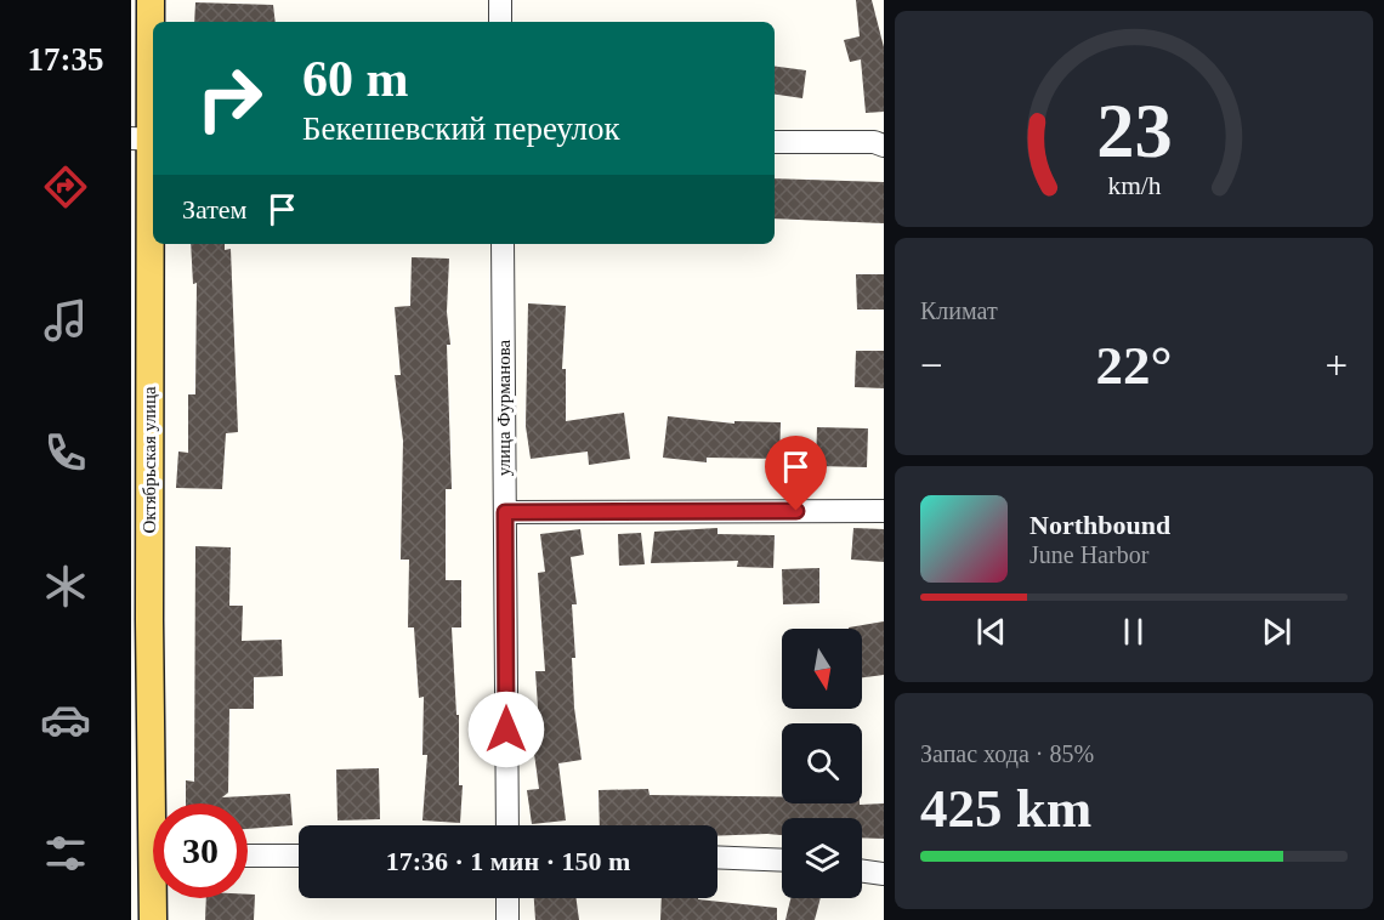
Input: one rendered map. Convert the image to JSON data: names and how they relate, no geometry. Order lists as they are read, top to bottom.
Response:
{
  "streets": {
    "main road": ["Октябрьская улица"],
    "street": ["улица Фурманова"]
  },
  "north": "bottom",
  "page": {
    "tabs": "17:35",
    "turn": ["60 m", "Бекешевский переулок"],
    "then": "Затем",
    "tile": [
      "Климат",
      ["Запас хода · 85%", "425 km"]
    ],
    "heat": ["−", "22°", "+"],
    "song": ["Northbound", "June Harbor"],
    "limit": "30",
    "trip": "17:36 · 1 мин · 150 m",
    "gauge": ["23", "km/h"]
  }
}
